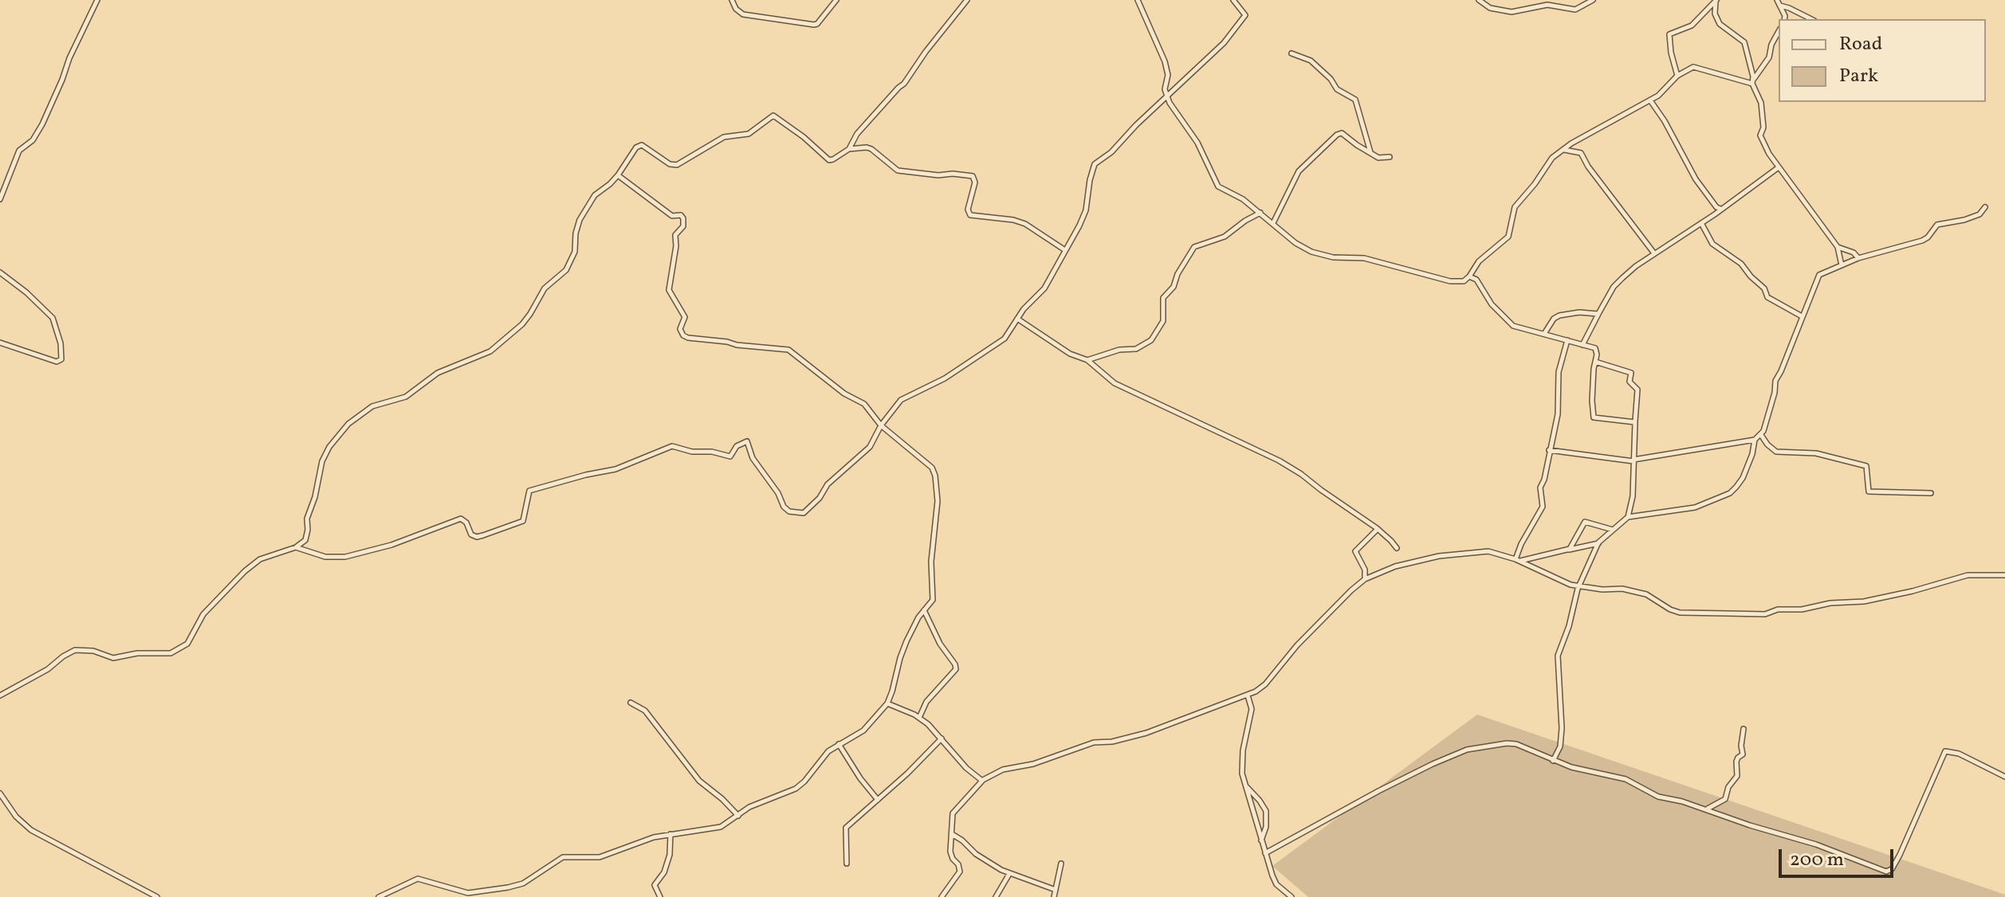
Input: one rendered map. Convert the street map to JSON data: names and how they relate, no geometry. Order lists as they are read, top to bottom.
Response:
{
  "legend": ["Road", "Park"],
  "scale_bar": "200 m"
}
